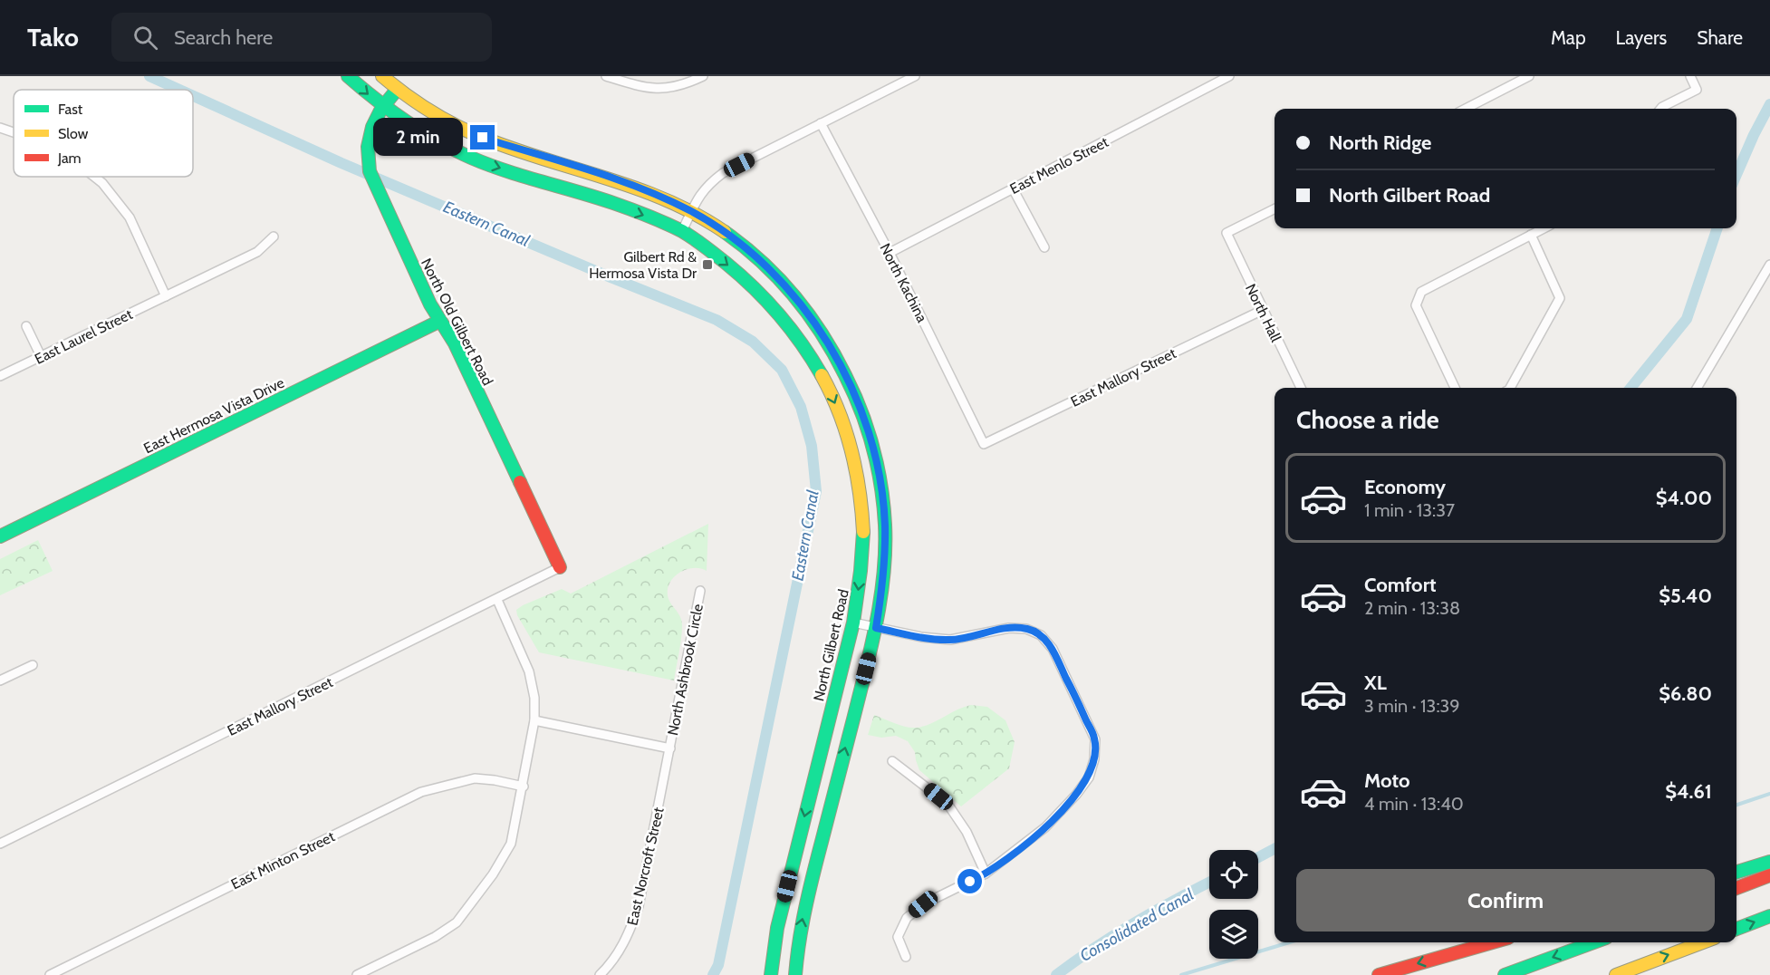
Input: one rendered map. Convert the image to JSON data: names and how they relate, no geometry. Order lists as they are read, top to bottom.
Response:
{
  "streets": {
    "main road": ["North Old Gilbert Road", "East Hermosa Vista Drive", "North Gilbert Road"],
    "street": [
      "East Menlo Street",
      "North Kachina",
      "North Hall",
      "East Laurel Street",
      "East Mallory Street",
      "North Ashbrook Circle",
      "East Minton Street",
      "East Norcroft Street"
    ]
  },
  "crossings": [
    ["East Menlo Street", "North Kachina"],
    ["North Kachina", "East Mallory Street"],
    ["North Hall", "East Mallory Street"],
    ["North Old Gilbert Road", "East Mallory Street"],
    ["North Old Gilbert Road", "East Hermosa Vista Drive"],
    ["North Old Gilbert Road", "North Gilbert Road"],
    ["North Ashbrook Circle", "East Norcroft Street"]
  ],
  "water": ["Eastern Canal", "Consolidated Canal"],
  "places": {
    "transit": ["Gilbert Rd & Hermosa Vista Dr"]
  },
  "legend": ["Fast", "Slow", "Jam"],
  "page": {
    "header": "Tako",
    "search": "Search here",
    "nav": ["Map", "Layers", "Share"],
    "banner": ["North Ridge", "North Gilbert Road"],
    "bubble": "2 min",
    "heading": "Choose a ride",
    "list": [
      {
        "name": "Economy",
        "note": "1 min · 13:37",
        "value": "$4.00"
      },
      {
        "name": "Comfort",
        "note": "2 min · 13:38",
        "value": "$5.40"
      },
      {
        "name": "XL",
        "note": "3 min · 13:39",
        "value": "$6.80"
      },
      {
        "name": "Moto",
        "note": "4 min · 13:40",
        "value": "$4.61"
      }
    ],
    "buttons": "Confirm"
  }
}
